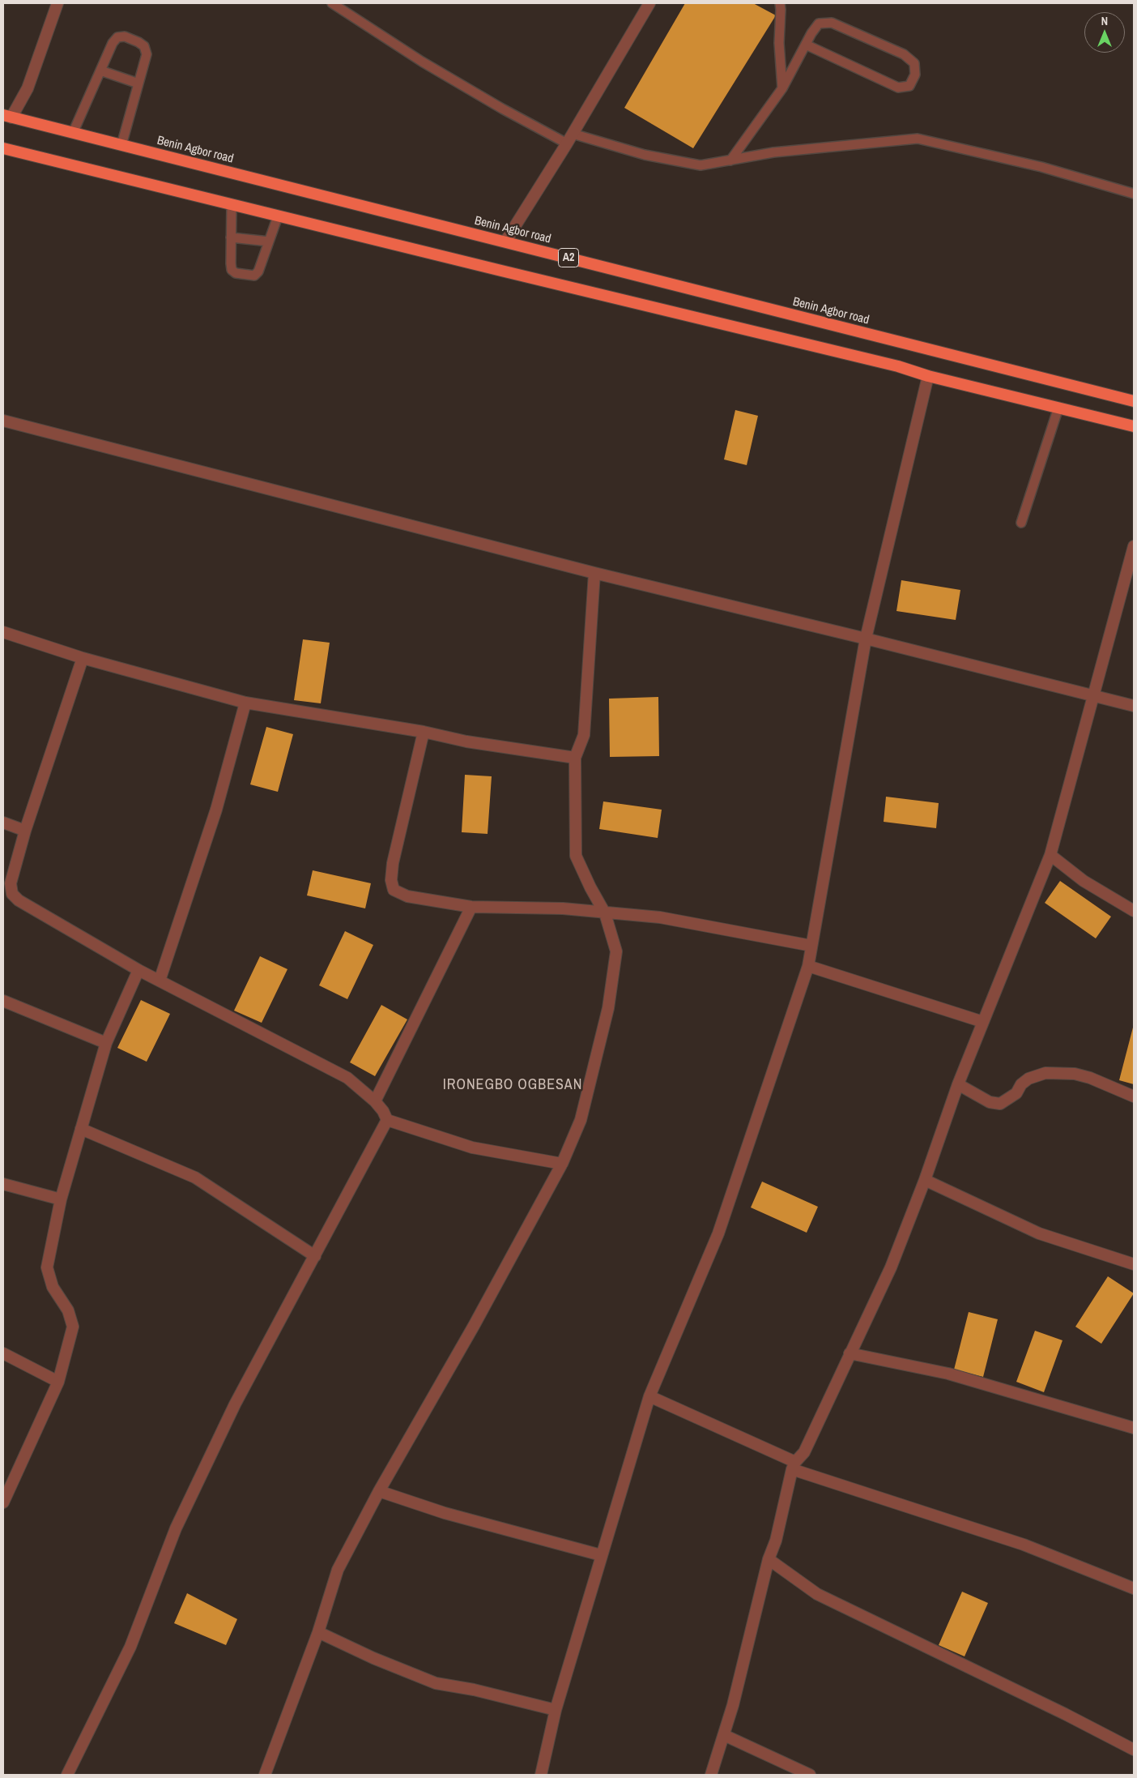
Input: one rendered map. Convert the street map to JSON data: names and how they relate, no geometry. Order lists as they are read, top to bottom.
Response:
{
  "streets": {
    "highway": ["Benin Agbor road", "A2"]
  },
  "districts": ["IRONEGBO OGBESAN"],
  "north": "top"
}
